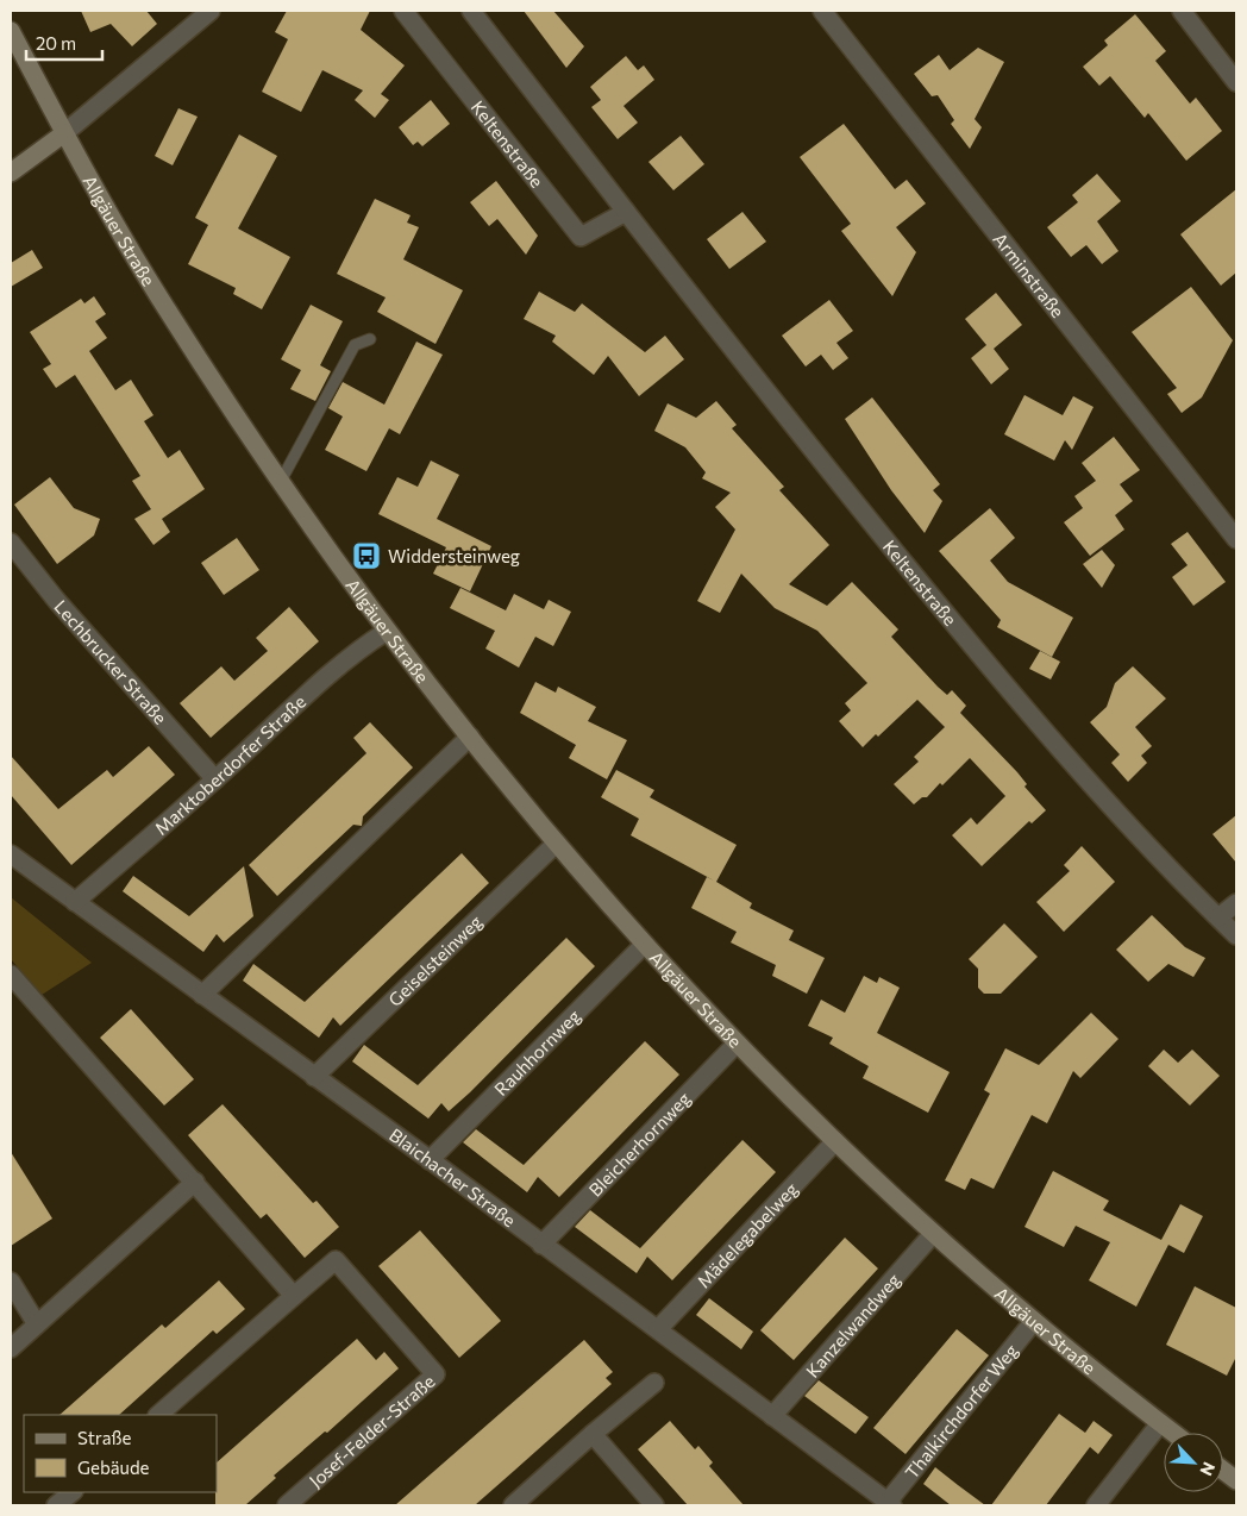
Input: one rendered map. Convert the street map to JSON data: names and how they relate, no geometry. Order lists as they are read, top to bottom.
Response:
{
  "streets": {
    "main road": ["Allgäuer Straße"],
    "street": [
      "Keltenstraße",
      "Arminstraße",
      "Lechbrucker Straße",
      "Marktoberdorfer Straße",
      "Geiselsteinweg",
      "Rauhhornweg",
      "Bleicherhornweg",
      "Blaichacher Straße",
      "Mädelegabelweg",
      "Kanzelwandweg",
      "Thalkirchdorfer Weg",
      "Josef-Felder-Straße"
    ]
  },
  "crossings": [
    ["Allgäuer Straße", "Marktoberdorfer Straße"],
    ["Allgäuer Straße", "Geiselsteinweg"],
    ["Allgäuer Straße", "Rauhhornweg"],
    ["Allgäuer Straße", "Bleicherhornweg"],
    ["Allgäuer Straße", "Mädelegabelweg"],
    ["Allgäuer Straße", "Kanzelwandweg"],
    ["Allgäuer Straße", "Thalkirchdorfer Weg"],
    ["Lechbrucker Straße", "Marktoberdorfer Straße"],
    ["Marktoberdorfer Straße", "Blaichacher Straße"],
    ["Geiselsteinweg", "Blaichacher Straße"],
    ["Rauhhornweg", "Blaichacher Straße"],
    ["Bleicherhornweg", "Blaichacher Straße"],
    ["Blaichacher Straße", "Mädelegabelweg"],
    ["Blaichacher Straße", "Kanzelwandweg"],
    ["Blaichacher Straße", "Thalkirchdorfer Weg"]
  ],
  "places": {
    "bus stop": ["Widdersteinweg"]
  },
  "legend": ["Straße", "Gebäude"],
  "scale_bar": "20 m",
  "north": "bottom right"
}
